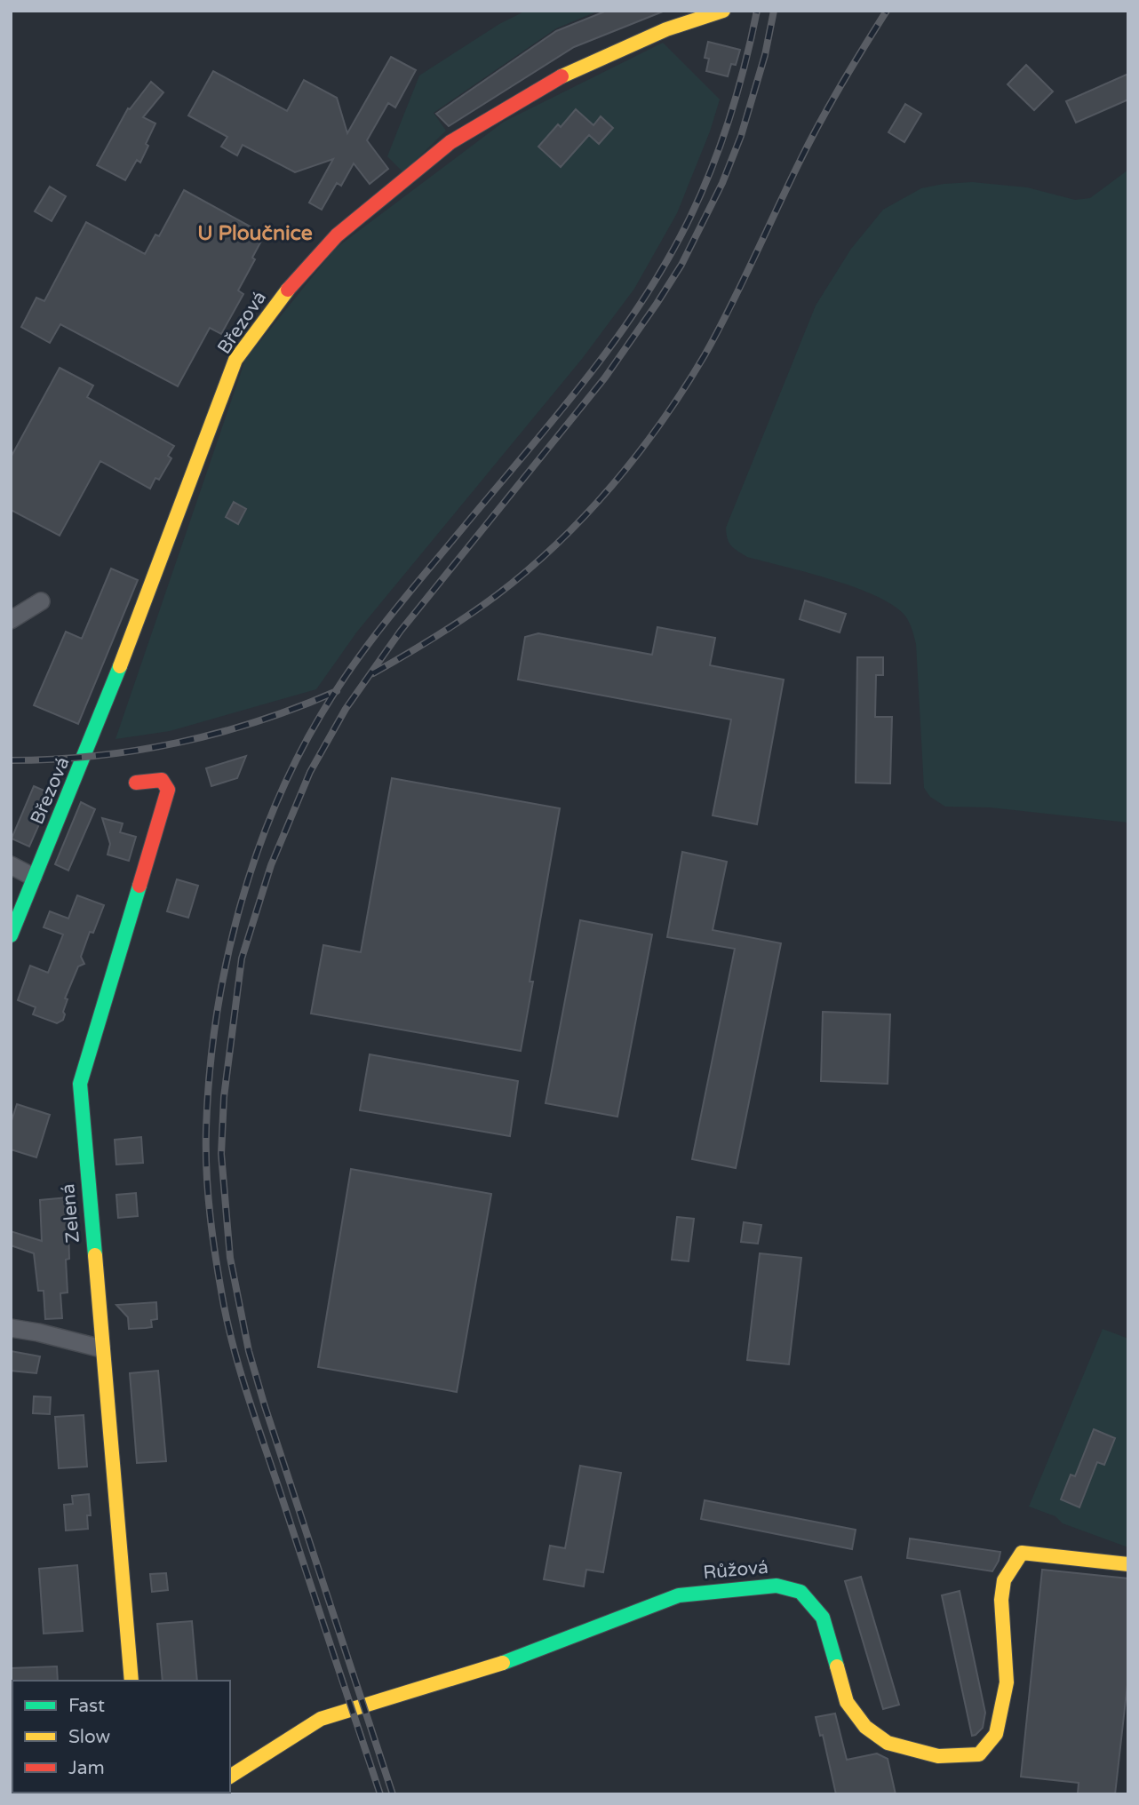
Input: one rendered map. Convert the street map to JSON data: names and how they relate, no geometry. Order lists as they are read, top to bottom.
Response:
{
  "streets": {
    "street": ["Březová", "Zelená", "Růžová"]
  },
  "districts": ["U Ploučnice"],
  "legend": ["Fast", "Slow", "Jam"]
}
